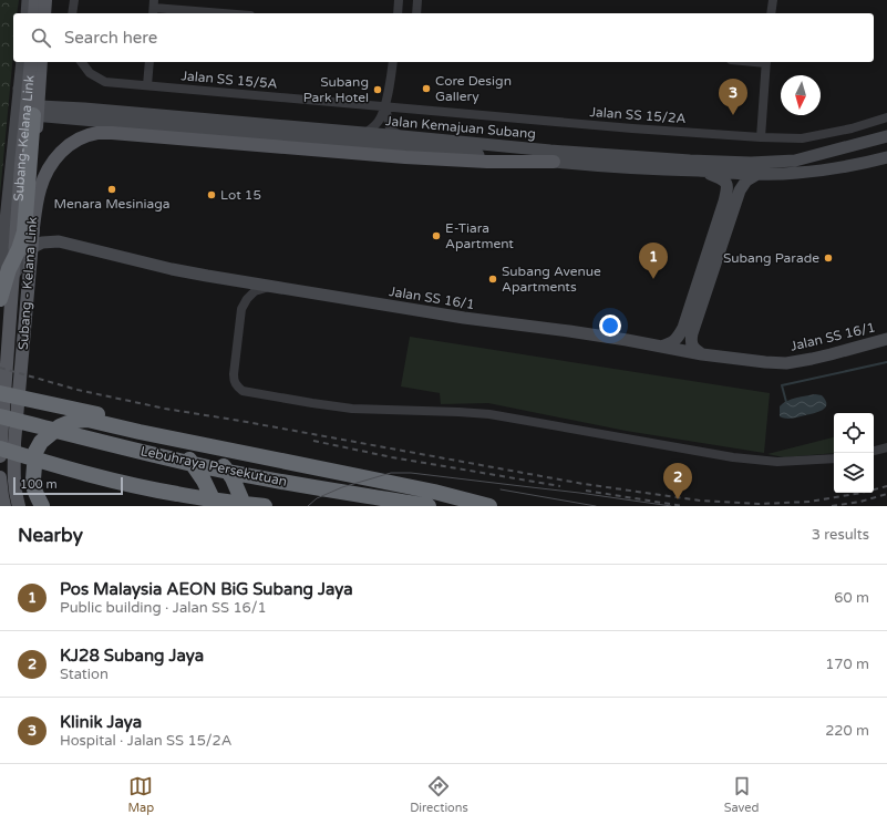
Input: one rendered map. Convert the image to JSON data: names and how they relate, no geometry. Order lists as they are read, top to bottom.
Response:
{
  "streets": {
    "highway": ["Lebuhraya Persekutuan"],
    "main road": [
      "Jalan Kemajuan Subang",
      "Subang-Kelana Link",
      "Subang - Kelana Link",
      "Jalan SS 16/1"
    ],
    "street": ["Jalan SS 15/5A", "Jalan SS 15/2A"]
  },
  "crossings": [
    ["Jalan SS 15/5A", "Jalan SS 15/2A"]
  ],
  "places": [
    "Core Design Gallery",
    "Subang Park Hotel",
    "Menara Mesiniaga",
    "Lot 15",
    "E-Tiara Apartment",
    "Subang Parade",
    "Subang Avenue Apartments"
  ],
  "scale_bar": "100 m",
  "north": "bottom",
  "page": {
    "search": "Search here",
    "pins": ["3", "1", "2"],
    "scale": "100 m",
    "heading": ["Nearby", "3 results"],
    "list": [
      {
        "mark": "1",
        "name": "Pos Malaysia AEON BiG Subang Jaya",
        "note": "Public building · Jalan SS 16/1",
        "value": "60 m"
      },
      {
        "mark": "2",
        "name": "KJ28 Subang Jaya",
        "note": "Station",
        "value": "170 m"
      },
      {
        "mark": "3",
        "name": "Klinik Jaya",
        "note": "Hospital · Jalan SS 15/2A",
        "value": "220 m"
      }
    ],
    "nav": ["Map", "Directions", "Saved"]
  }
}
